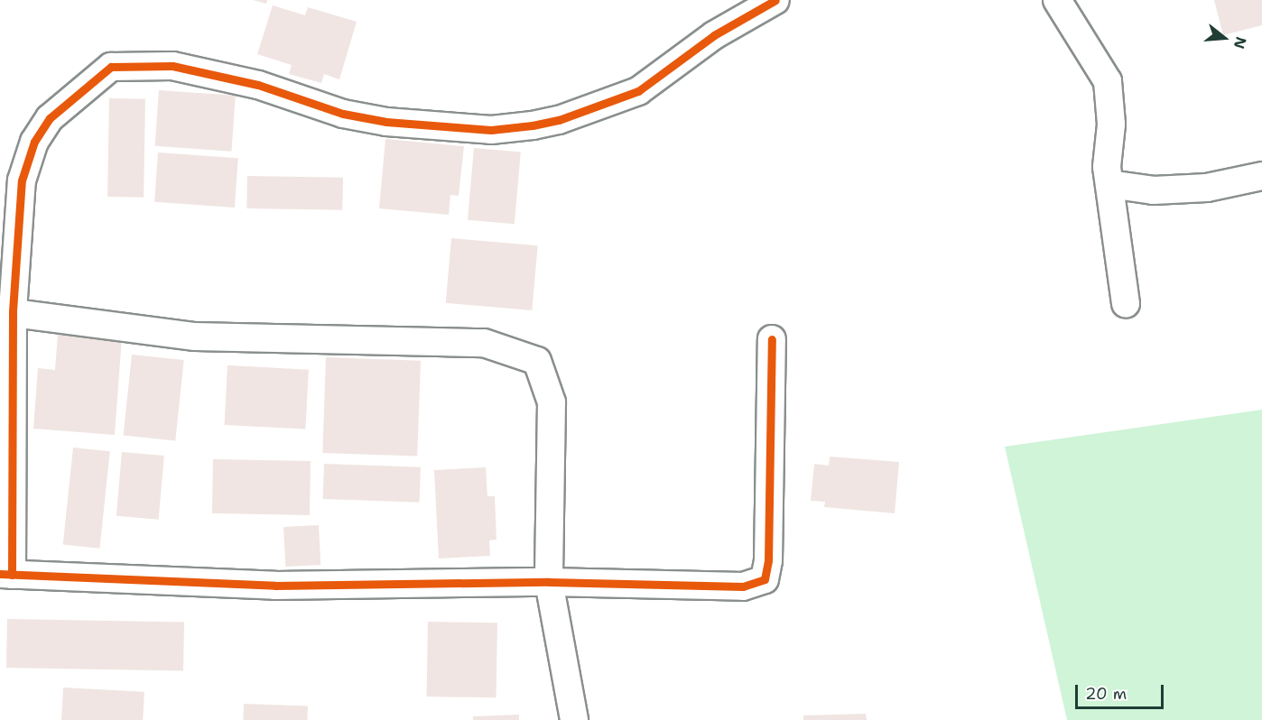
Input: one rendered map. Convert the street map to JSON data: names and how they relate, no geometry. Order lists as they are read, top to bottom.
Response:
{
  "scale_bar": "20 m",
  "north": "right"
}
